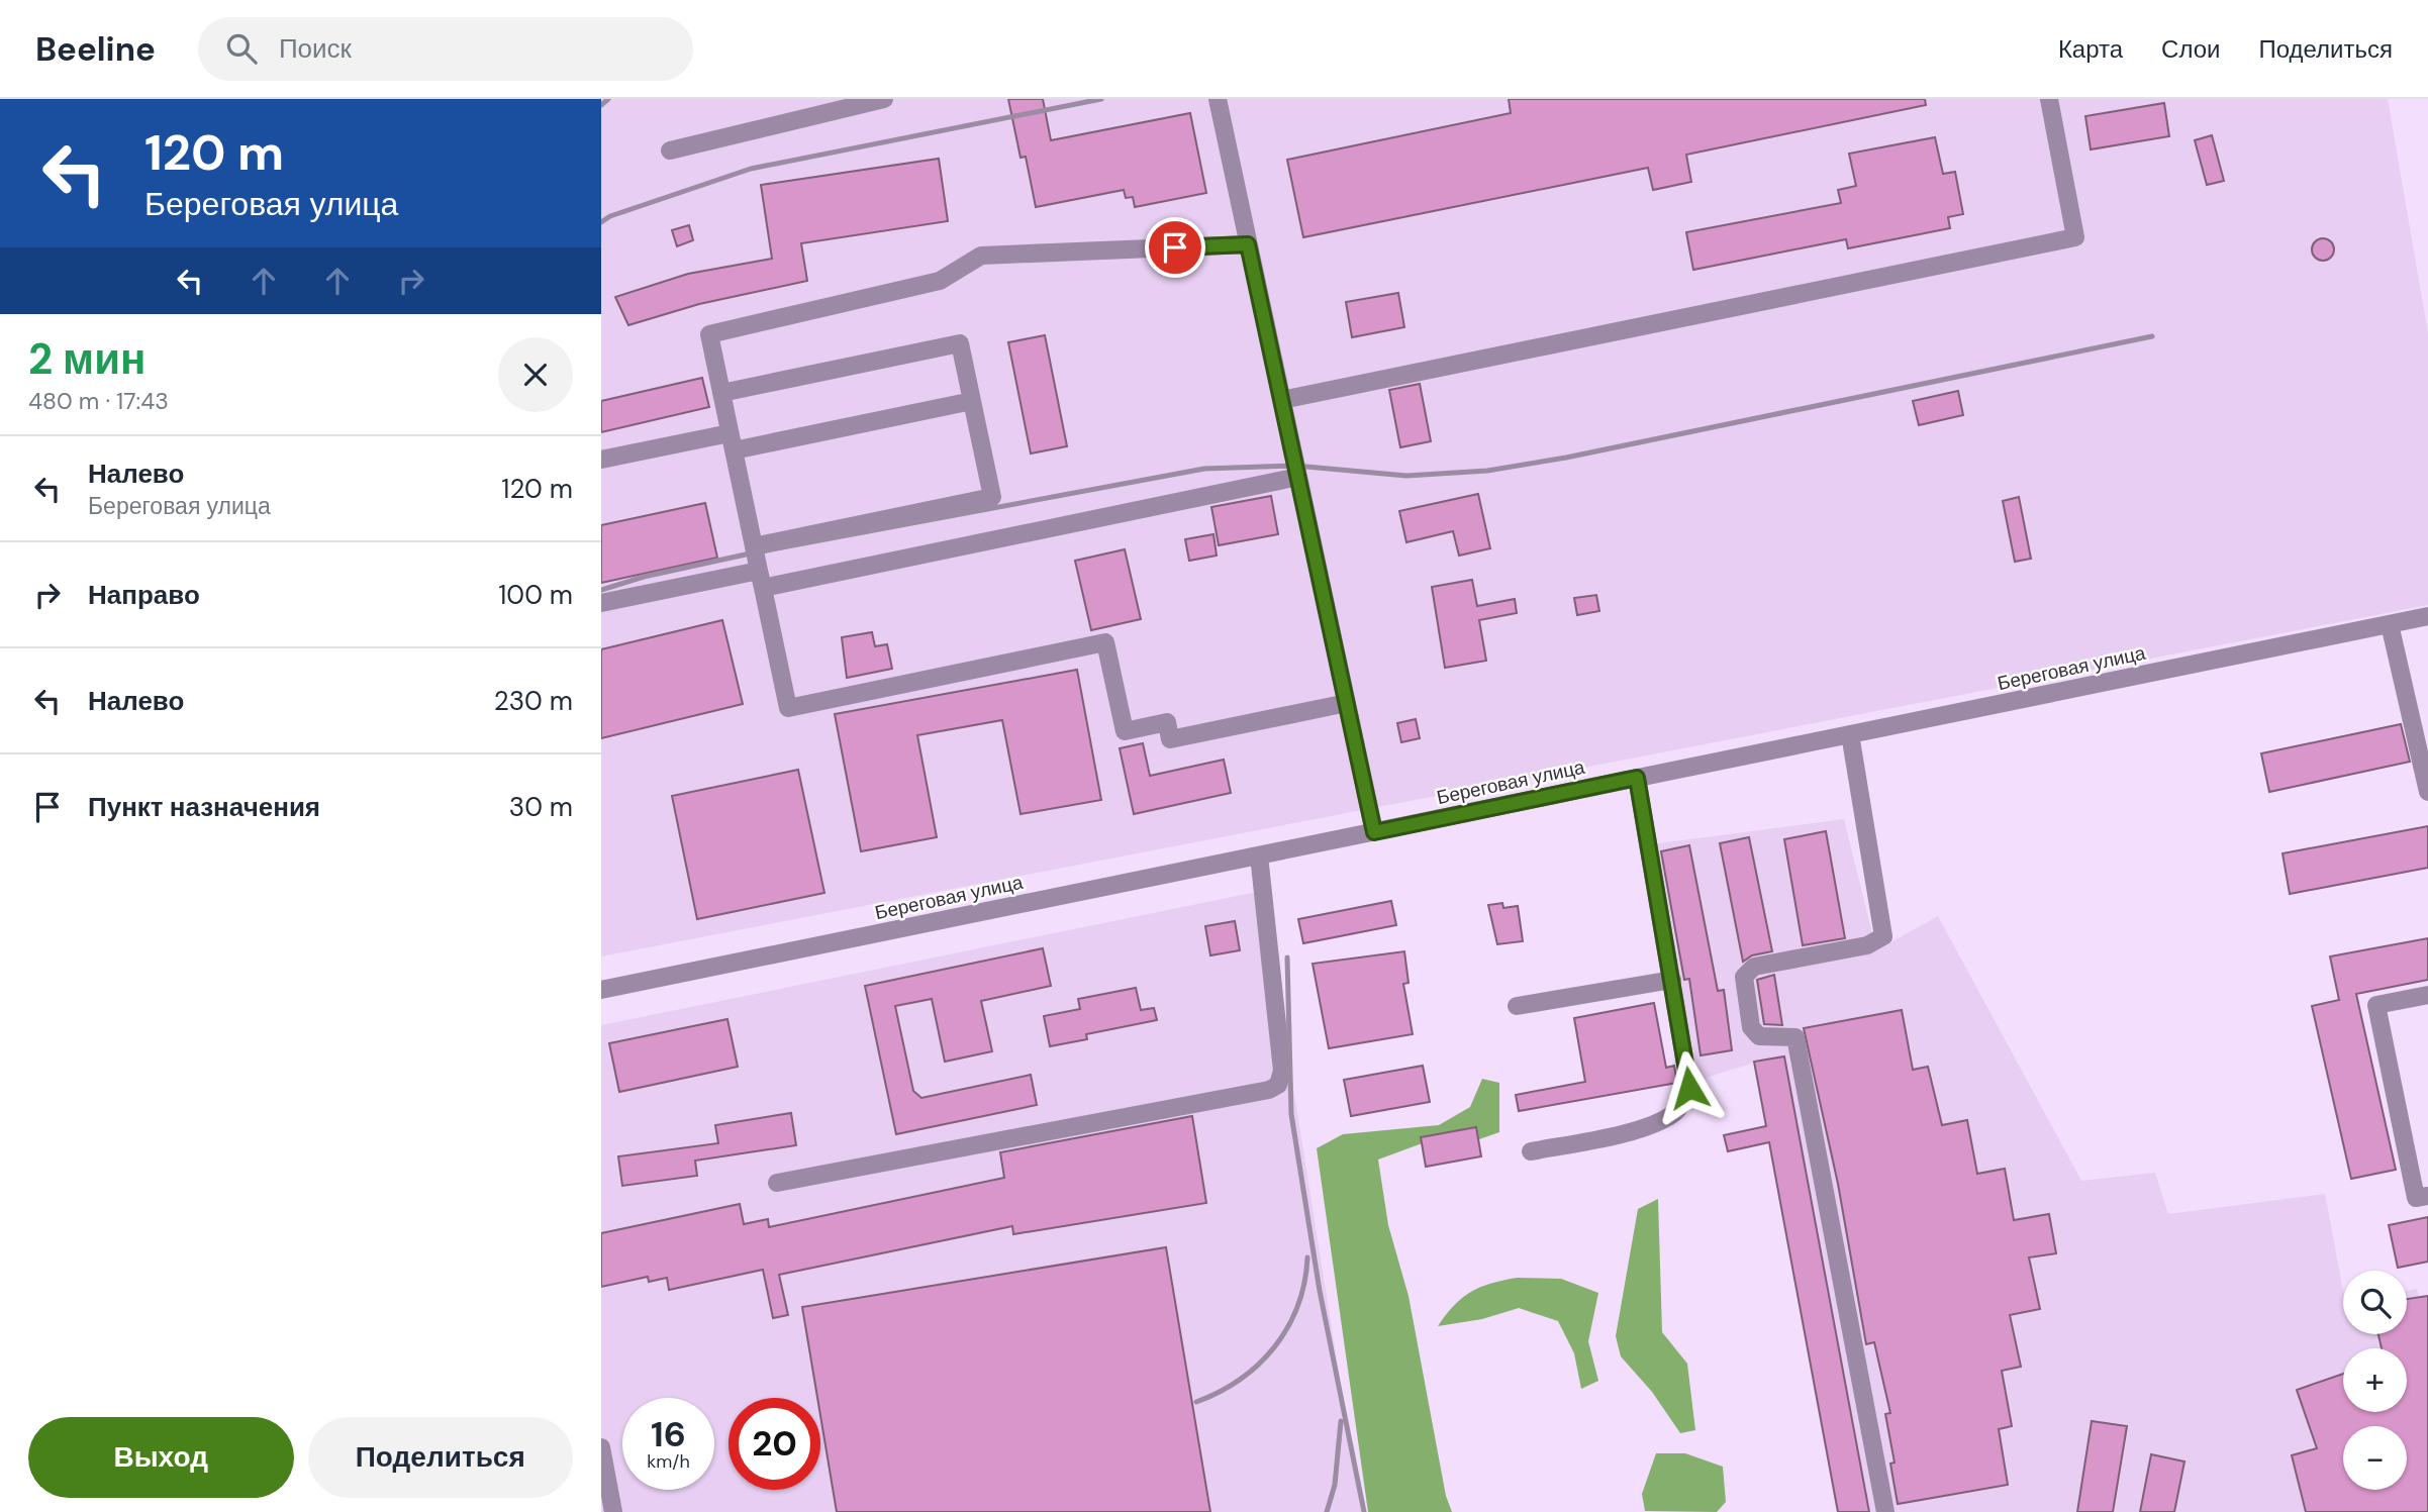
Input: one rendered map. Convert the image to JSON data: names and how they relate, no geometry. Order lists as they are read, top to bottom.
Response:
{
  "streets": {
    "street": ["Береговая улица"]
  },
  "page": {
    "header": "Beeline",
    "search": "Поиск",
    "nav": ["Карта", "Слои", "Поделиться"],
    "turn": ["120 m", "Береговая улица"],
    "heading": ["2 мин", "480 m · 17:43"],
    "list": [
      {
        "name": "Налево",
        "note": "Береговая улица",
        "value": "120 m"
      },
      {
        "name": "Направо",
        "value": "100 m"
      },
      {
        "name": "Налево",
        "value": "230 m"
      },
      {
        "name": "Пункт назначения",
        "value": "30 m"
      }
    ],
    "map_buttons": ["+", "−"],
    "speed": "16 km/h",
    "limit": "20",
    "buttons": ["Выход", "Поделиться"]
  }
}
